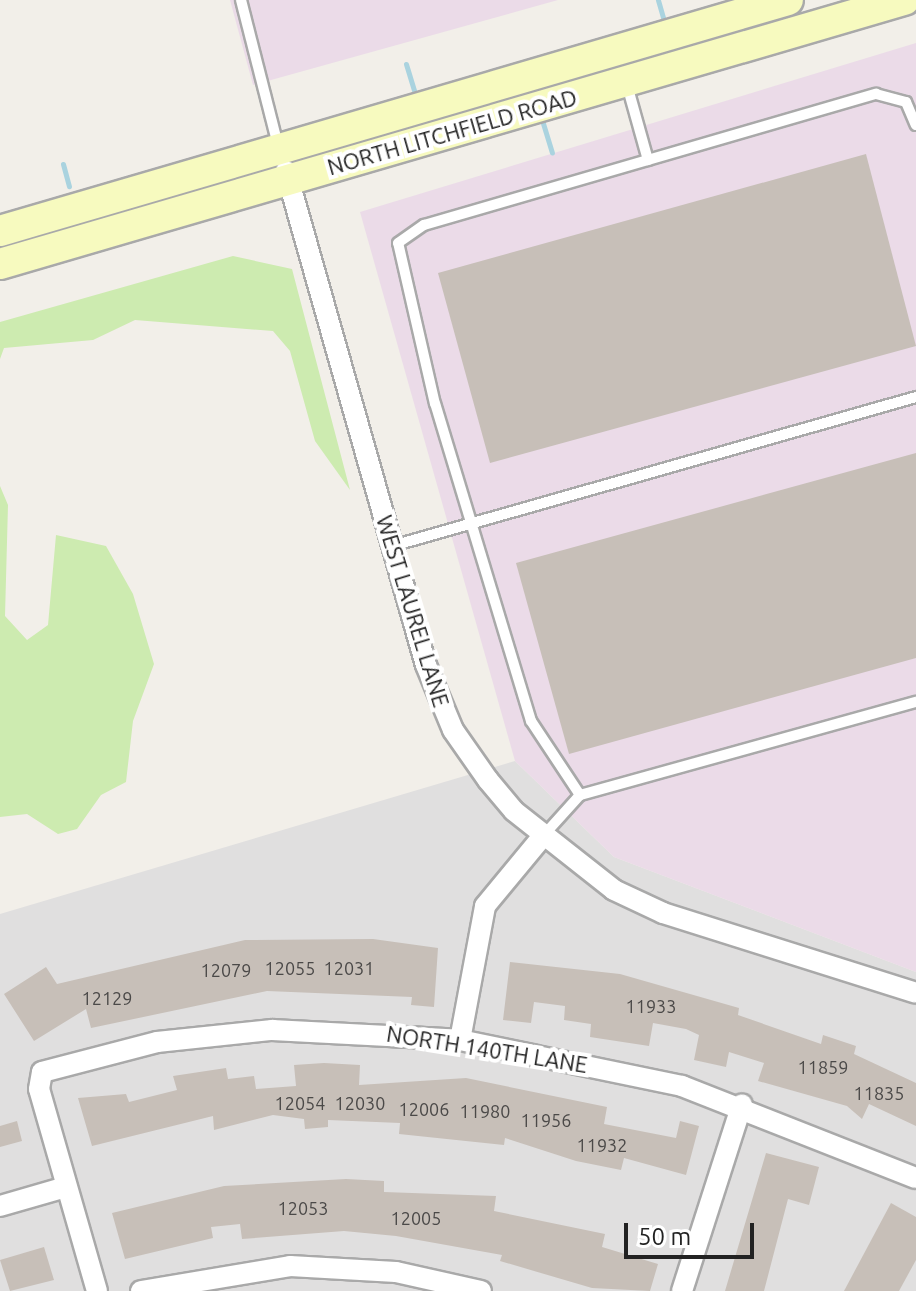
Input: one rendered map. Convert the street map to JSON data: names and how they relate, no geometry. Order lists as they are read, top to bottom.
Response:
{
  "streets": {
    "main road": ["NORTH LITCHFIELD ROAD"],
    "street": ["WEST LAUREL LANE", "NORTH 140TH LANE"]
  },
  "crossings": [
    ["NORTH LITCHFIELD ROAD", "WEST LAUREL LANE"]
  ],
  "house_numbers": [
    "12055",
    "12031",
    "12079",
    "12129",
    "11933",
    "11859",
    "11835",
    "12054",
    "12030",
    "12006",
    "11980",
    "11956",
    "11932",
    "12053",
    "12005"
  ],
  "scale_bar": "50 m"
}
